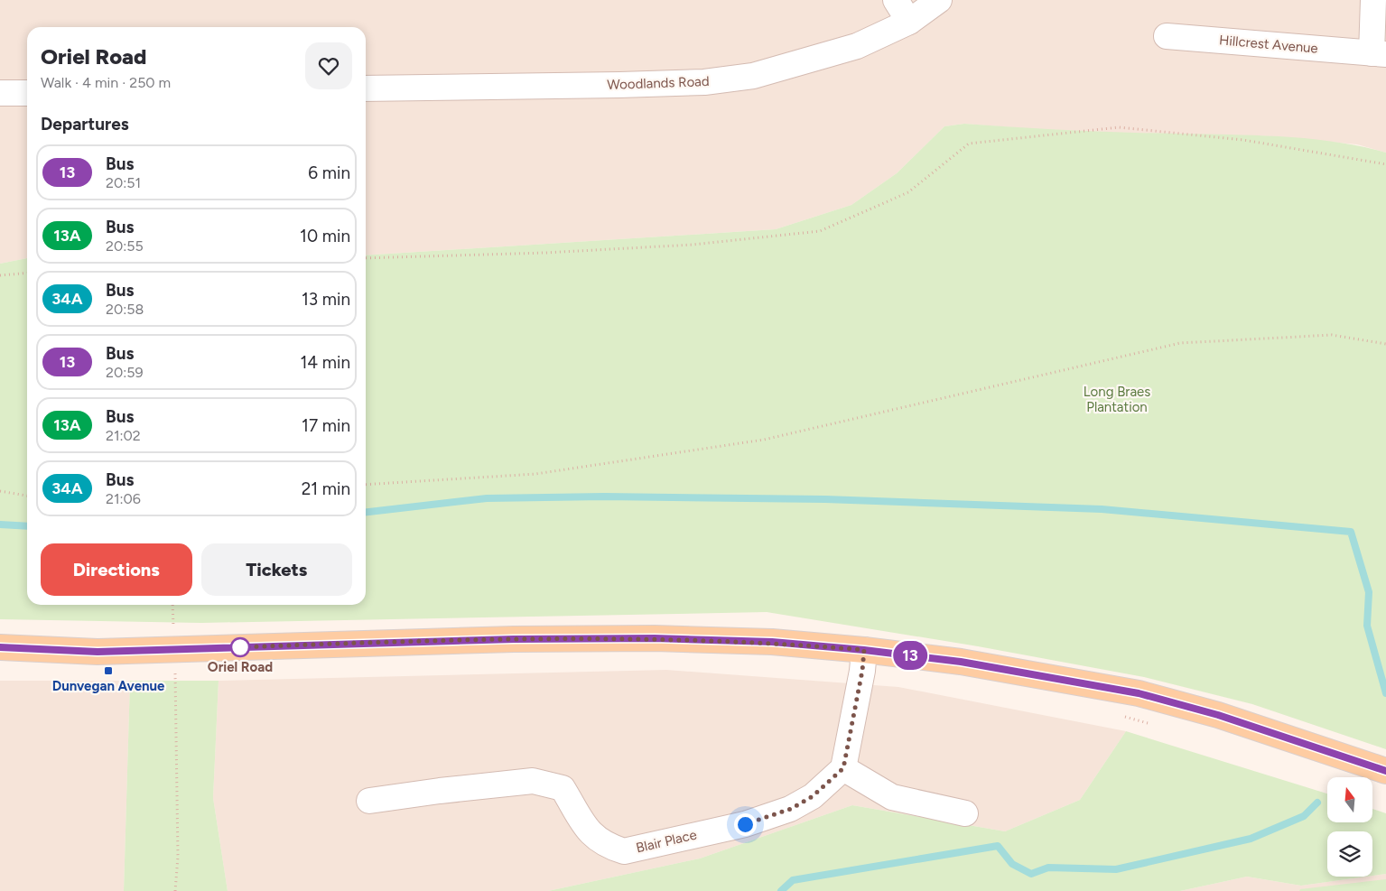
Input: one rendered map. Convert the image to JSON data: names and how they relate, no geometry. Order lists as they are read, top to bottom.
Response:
{
  "streets": {
    "street": ["Hillcrest Avenue", "Woodlands Road", "Blair Place"]
  },
  "parks": ["Long Braes Plantation"],
  "places": {
    "other": ["Oriel Road"],
    "transit": ["Dunvegan Avenue"]
  },
  "lines": ["bus line 13"],
  "north": "top",
  "page": {
    "on_map": "13",
    "heading": [
      ["Oriel Road", "Walk · 4 min · 250 m"],
      "Departures"
    ],
    "list": [
      {
        "mark": "13",
        "name": "Bus",
        "note": "20:51",
        "value": "6 min"
      },
      {
        "mark": "13A",
        "name": "Bus",
        "note": "20:55",
        "value": "10 min"
      },
      {
        "mark": "34A",
        "name": "Bus",
        "note": "20:58",
        "value": "13 min"
      },
      {
        "mark": "13",
        "name": "Bus",
        "note": "20:59",
        "value": "14 min"
      },
      {
        "mark": "13A",
        "name": "Bus",
        "note": "21:02",
        "value": "17 min"
      },
      {
        "mark": "34A",
        "name": "Bus",
        "note": "21:06",
        "value": "21 min"
      }
    ],
    "buttons": ["Directions", "Tickets"]
  }
}
